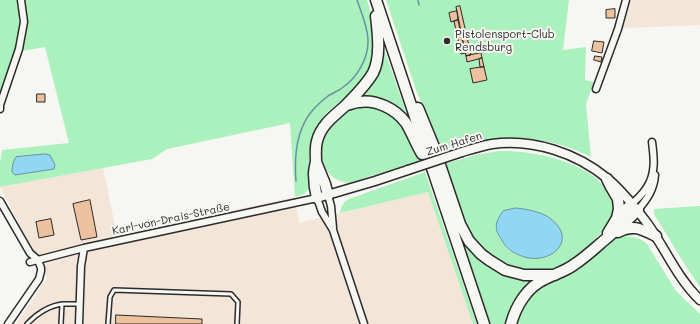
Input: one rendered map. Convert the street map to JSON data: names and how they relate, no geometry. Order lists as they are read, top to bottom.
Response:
{
  "streets": {
    "main road": ["Zum Hafen"],
    "street": ["Karl-von-Drais-Straße"]
  },
  "crossings": [
    ["Zum Hafen", "Karl-von-Drais-Straße"]
  ],
  "places": ["Pistolensport-Club Rendsburg"]
}
